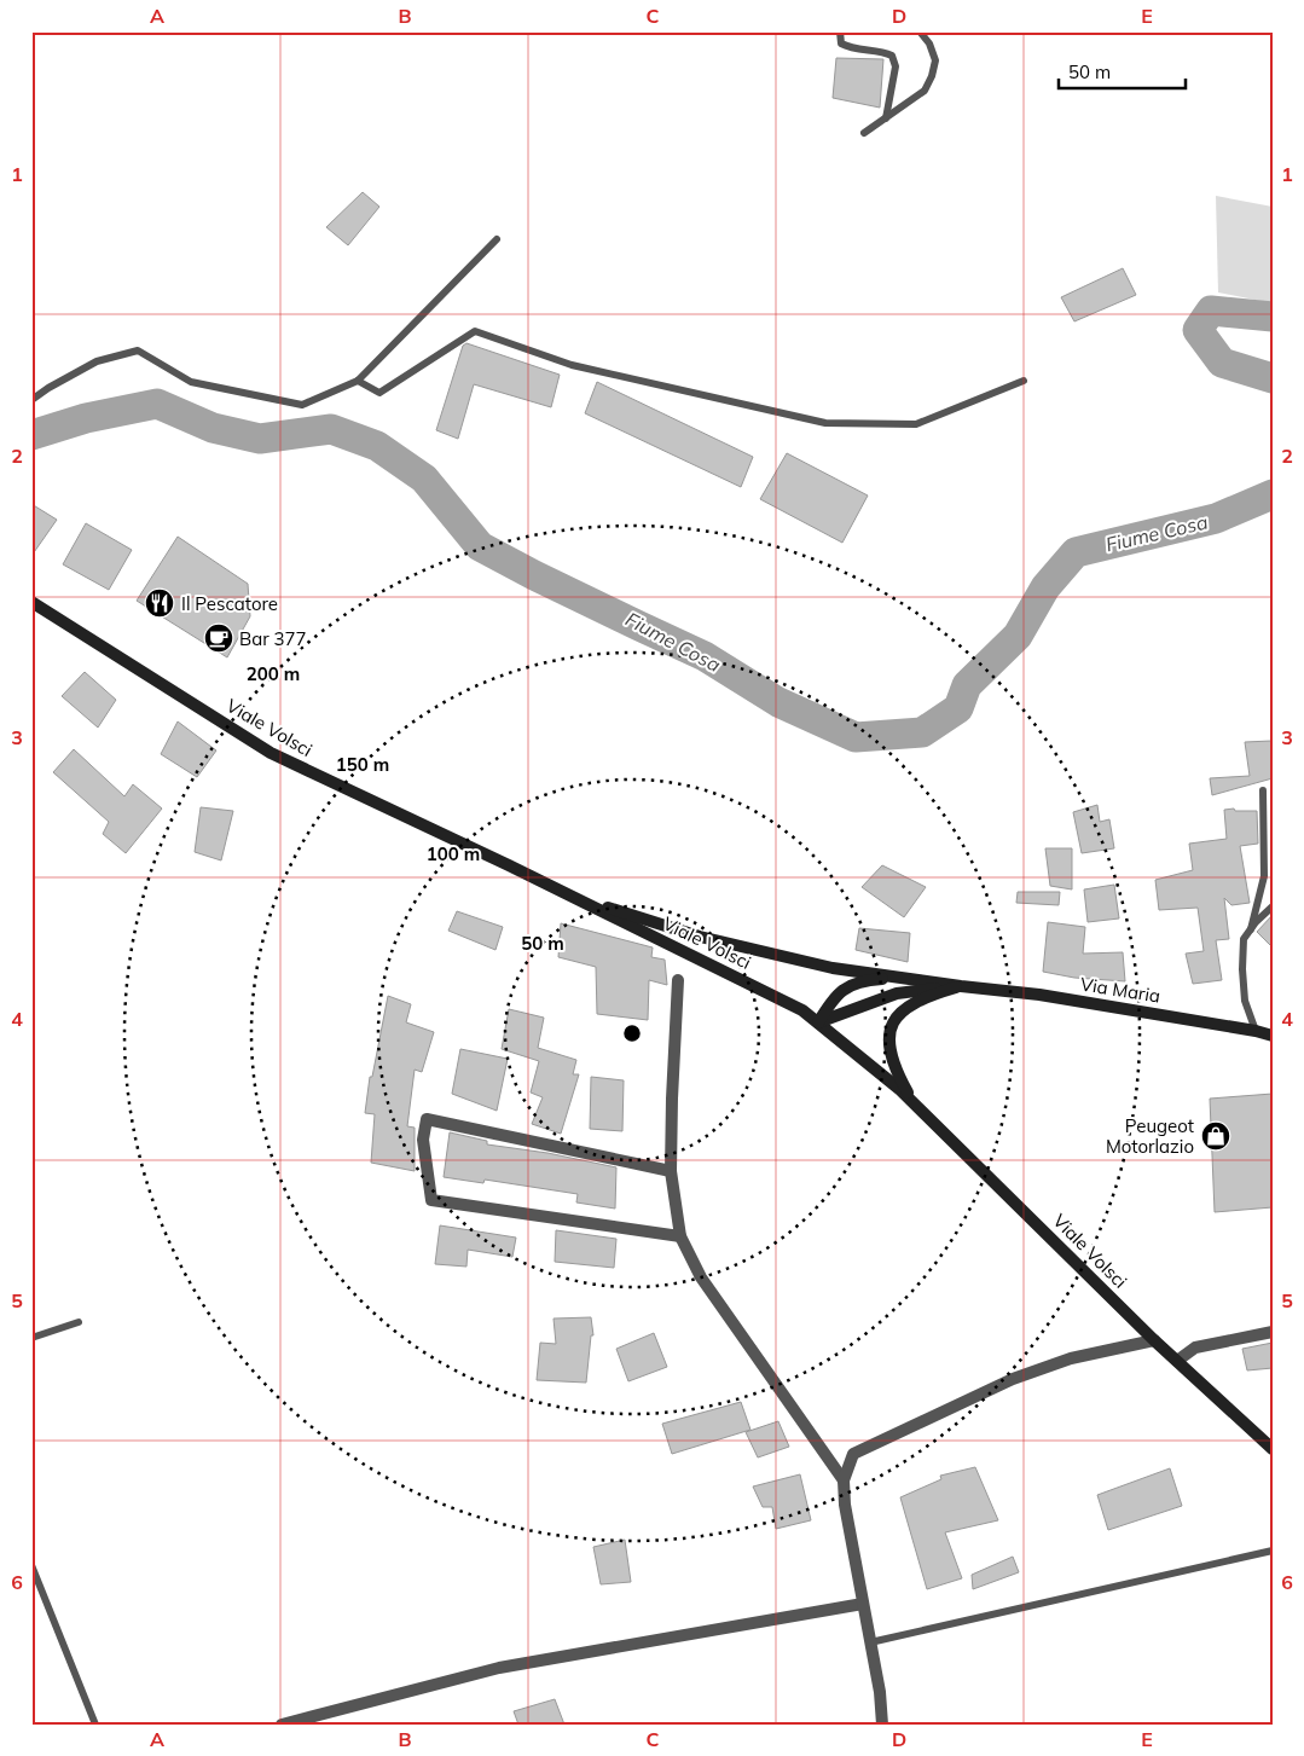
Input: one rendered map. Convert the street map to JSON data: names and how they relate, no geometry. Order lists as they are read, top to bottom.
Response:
{
  "streets": {
    "main road": ["Viale Volsci", "Via Maria"]
  },
  "water": ["Fiume Cosa"],
  "places": {
    "restaurant": ["Il Pescatore"],
    "cafe": ["Bar 377"],
    "shop": ["Peugeot Motorlazio"]
  },
  "scale_bar": "50 m",
  "grid": {
    "columns": [
      "A",
      "B",
      "C",
      "D",
      "E"
    ],
    "rows": [
      "1",
      "2",
      "3",
      "4",
      "5",
      "6"
    ]
  },
  "rings": [
    "200 m",
    "150 m",
    "100 m",
    "50 m"
  ]
}
